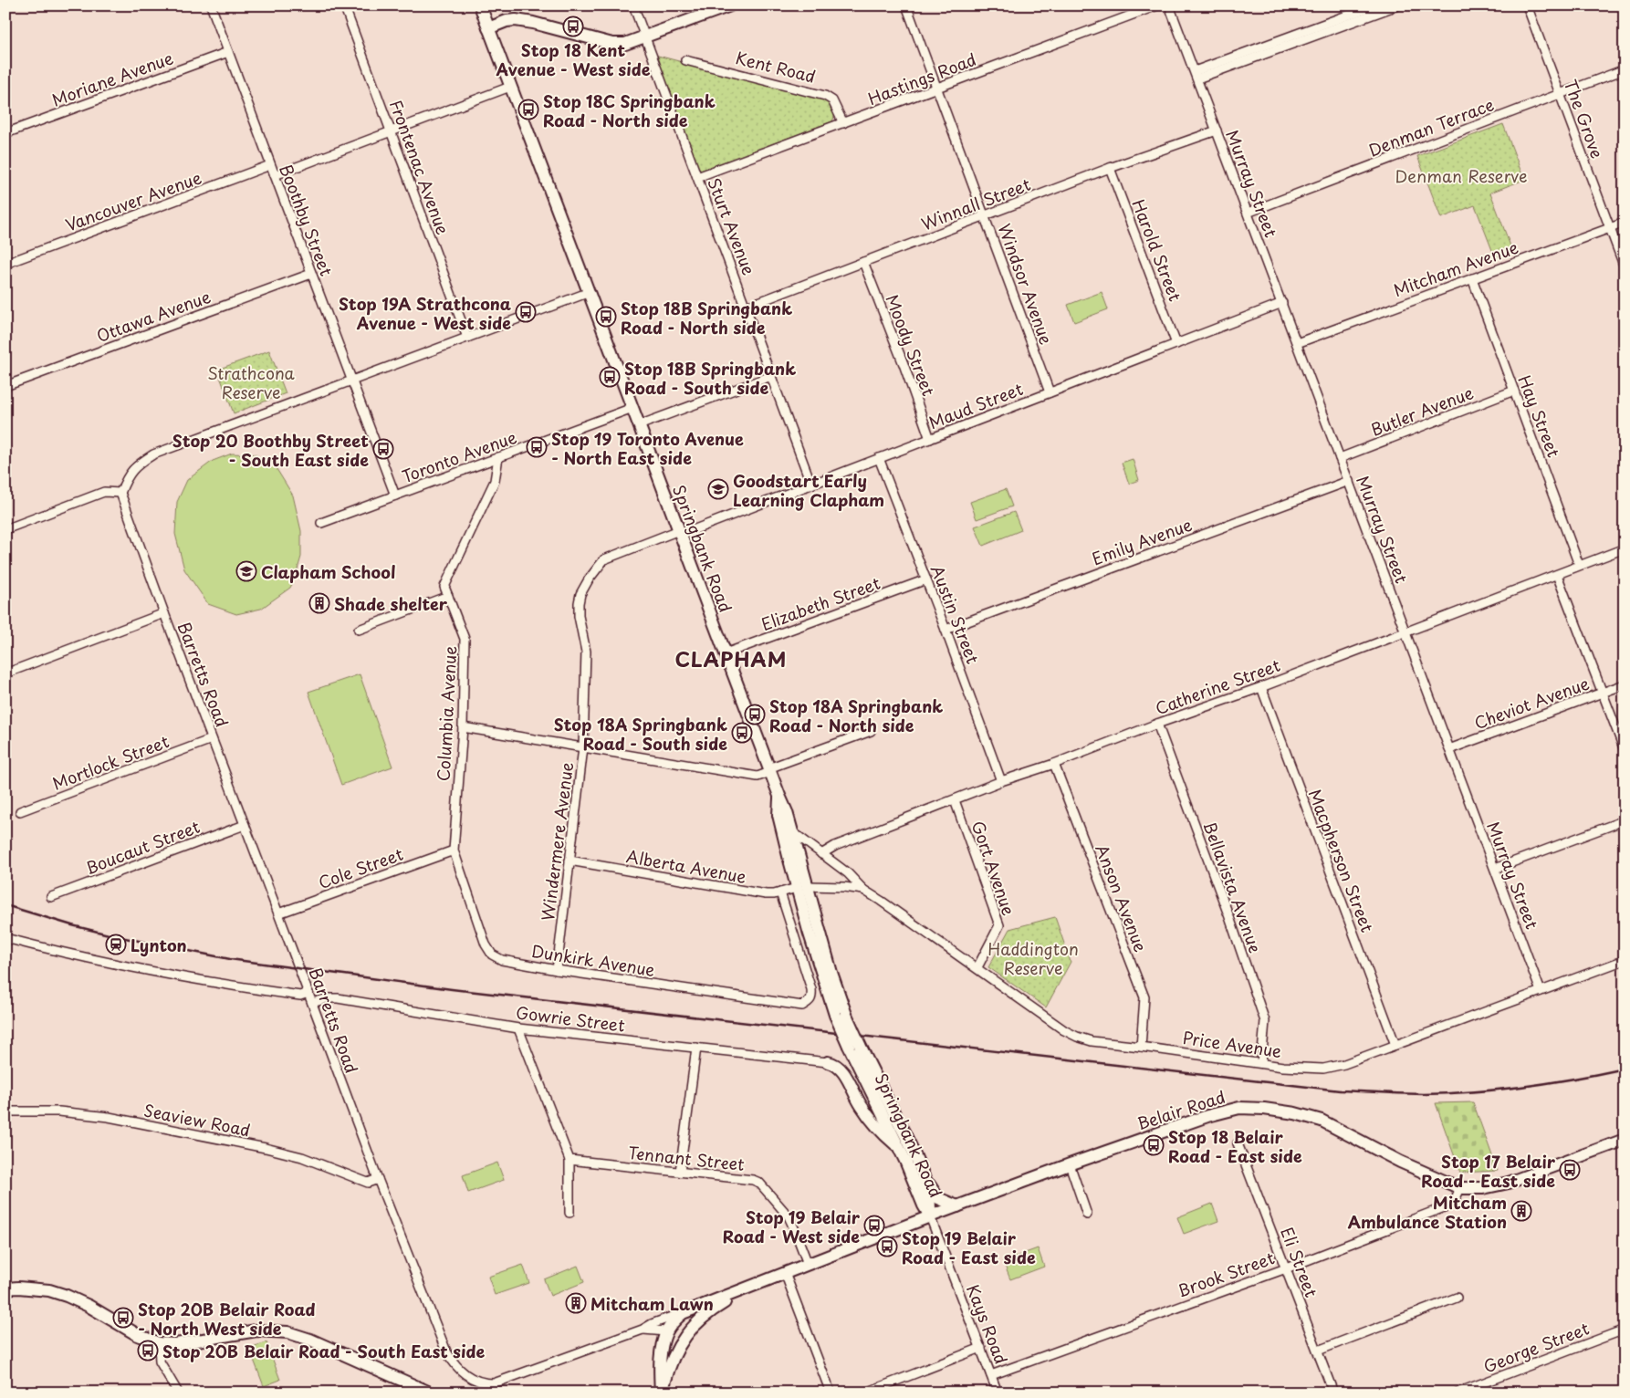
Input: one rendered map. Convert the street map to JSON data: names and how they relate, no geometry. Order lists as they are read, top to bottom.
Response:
{
  "streets": {
    "main road": ["Springbank Road", "Belair Road"],
    "street": [
      "Kent Road",
      "Moriane Avenue",
      "Hastings Road",
      "The Grove",
      "Denman Terrace",
      "Frontenac Avenue",
      "Murray Street",
      "Vancouver Avenue",
      "Winnall Street",
      "Boothby Street",
      "Sturt Avenue",
      "Harold Street",
      "Mitcham Avenue",
      "Windsor Avenue",
      "Ottawa Avenue",
      "Moody Street",
      "Maud Street",
      "Butler Avenue",
      "Hay Street",
      "Toronto Avenue",
      "Emily Avenue",
      "Elizabeth Street",
      "Austin Street",
      "Barretts Road",
      "Catherine Street",
      "Cheviot Avenue",
      "Columbia Avenue",
      "Mortlock Street",
      "Windermere Avenue",
      "Boucaut Street",
      "Macpherson Street",
      "Alberta Avenue",
      "Cole Street",
      "Gort Avenue",
      "Bellavista Avenue",
      "Anson Avenue",
      "Dunkirk Avenue",
      "Gowrie Street",
      "Price Avenue",
      "Seaview Road",
      "Tennant Street",
      "Eli Street",
      "Brook Street",
      "Kays Road",
      "George Street"
    ]
  },
  "crossings": [
    ["Kent Road", "Hastings Road"],
    ["Moriane Avenue", "Boothby Street"],
    ["Hastings Road", "Sturt Avenue"],
    ["Hastings Road", "Windsor Avenue"],
    ["The Grove", "Denman Terrace"],
    ["The Grove", "Mitcham Avenue"],
    ["Denman Terrace", "Murray Street"],
    ["Murray Street", "Winnall Street"],
    ["Murray Street", "Mitcham Avenue"],
    ["Murray Street", "Maud Street"],
    ["Murray Street", "Butler Avenue"],
    ["Murray Street", "Emily Avenue"],
    ["Murray Street", "Catherine Street"],
    ["Murray Street", "Cheviot Avenue"],
    ["Murray Street", "Price Avenue"],
    ["Vancouver Avenue", "Boothby Street"],
    ["Winnall Street", "Sturt Avenue"],
    ["Winnall Street", "Harold Street"],
    ["Winnall Street", "Windsor Avenue"],
    ["Winnall Street", "Moody Street"],
    ["Boothby Street", "Ottawa Avenue"],
    ["Boothby Street", "Toronto Avenue"],
    ["Sturt Avenue", "Maud Street"],
    ["Harold Street", "Maud Street"],
    ["Mitcham Avenue", "Hay Street"],
    ["Windsor Avenue", "Maud Street"],
    ["Moody Street", "Maud Street"],
    ["Maud Street", "Springbank Road"],
    ["Maud Street", "Austin Street"],
    ["Maud Street", "Windermere Avenue"],
    ["Butler Avenue", "Hay Street"],
    ["Hay Street", "Catherine Street"],
    ["Toronto Avenue", "Springbank Road"],
    ["Toronto Avenue", "Columbia Avenue"],
    ["Emily Avenue", "Austin Street"],
    ["Springbank Road", "Elizabeth Street"],
    ["Springbank Road", "Windermere Avenue"],
    ["Springbank Road", "Alberta Avenue"],
    ["Springbank Road", "Price Avenue"],
    ["Springbank Road", "Belair Road"],
    ["Springbank Road", "Kays Road"],
    ["Elizabeth Street", "Austin Street"],
    ["Austin Street", "Catherine Street"],
    ["Barretts Road", "Mortlock Street"],
    ["Barretts Road", "Boucaut Street"],
    ["Barretts Road", "Cole Street"],
    ["Barretts Road", "Gowrie Street"],
    ["Barretts Road", "Belair Road"],
    ["Barretts Road", "Seaview Road"],
    ["Catherine Street", "Macpherson Street"],
    ["Catherine Street", "Gort Avenue"],
    ["Catherine Street", "Bellavista Avenue"],
    ["Catherine Street", "Anson Avenue"],
    ["Catherine Street", "Price Avenue"],
    ["Columbia Avenue", "Cole Street"],
    ["Columbia Avenue", "Dunkirk Avenue"],
    ["Windermere Avenue", "Alberta Avenue"],
    ["Windermere Avenue", "Dunkirk Avenue"],
    ["Macpherson Street", "Price Avenue"],
    ["Alberta Avenue", "Dunkirk Avenue"],
    ["Alberta Avenue", "Price Avenue"],
    ["Cole Street", "Dunkirk Avenue"],
    ["Gort Avenue", "Price Avenue"],
    ["Bellavista Avenue", "Price Avenue"],
    ["Anson Avenue", "Price Avenue"],
    ["Belair Road", "Tennant Street"],
    ["Belair Road", "Brook Street"],
    ["Belair Road", "Kays Road"],
    ["Eli Street", "Brook Street"],
    ["Brook Street", "Kays Road"]
  ],
  "districts": ["CLAPHAM"],
  "parks": ["Denman Reserve", "Strathcona Reserve", "Haddington Reserve"],
  "places": {
    "bus stop": [
      "Stop 18 Kent Avenue - West side",
      "Stop 18C Springbank Road - North side",
      "Stop 19A Strathcona Avenue - West side",
      "Stop 18B Springbank Road - North side",
      "Stop 18B Springbank Road - South side",
      "Stop 19 Toronto Avenue - North East side",
      "Stop 20 Boothby Street - South East side",
      "Stop 18A Springbank Road - North side",
      "Stop 18A Springbank Road - South side",
      "Stop 18 Belair Road - East side",
      "Stop 17 Belair Road - East side",
      "Stop 19 Belair Road - West side",
      "Stop 19 Belair Road - East side",
      "Stop 20B Belair Road - North West side",
      "Stop 20B Belair Road - South East side"
    ],
    "school or university": ["Goodstart Early Learning Clapham", "Clapham School"],
    "building": ["Shade shelter", "Mitcham Ambulance Station", "Mitcham Lawn"],
    "station": ["Lynton"]
  }
}
